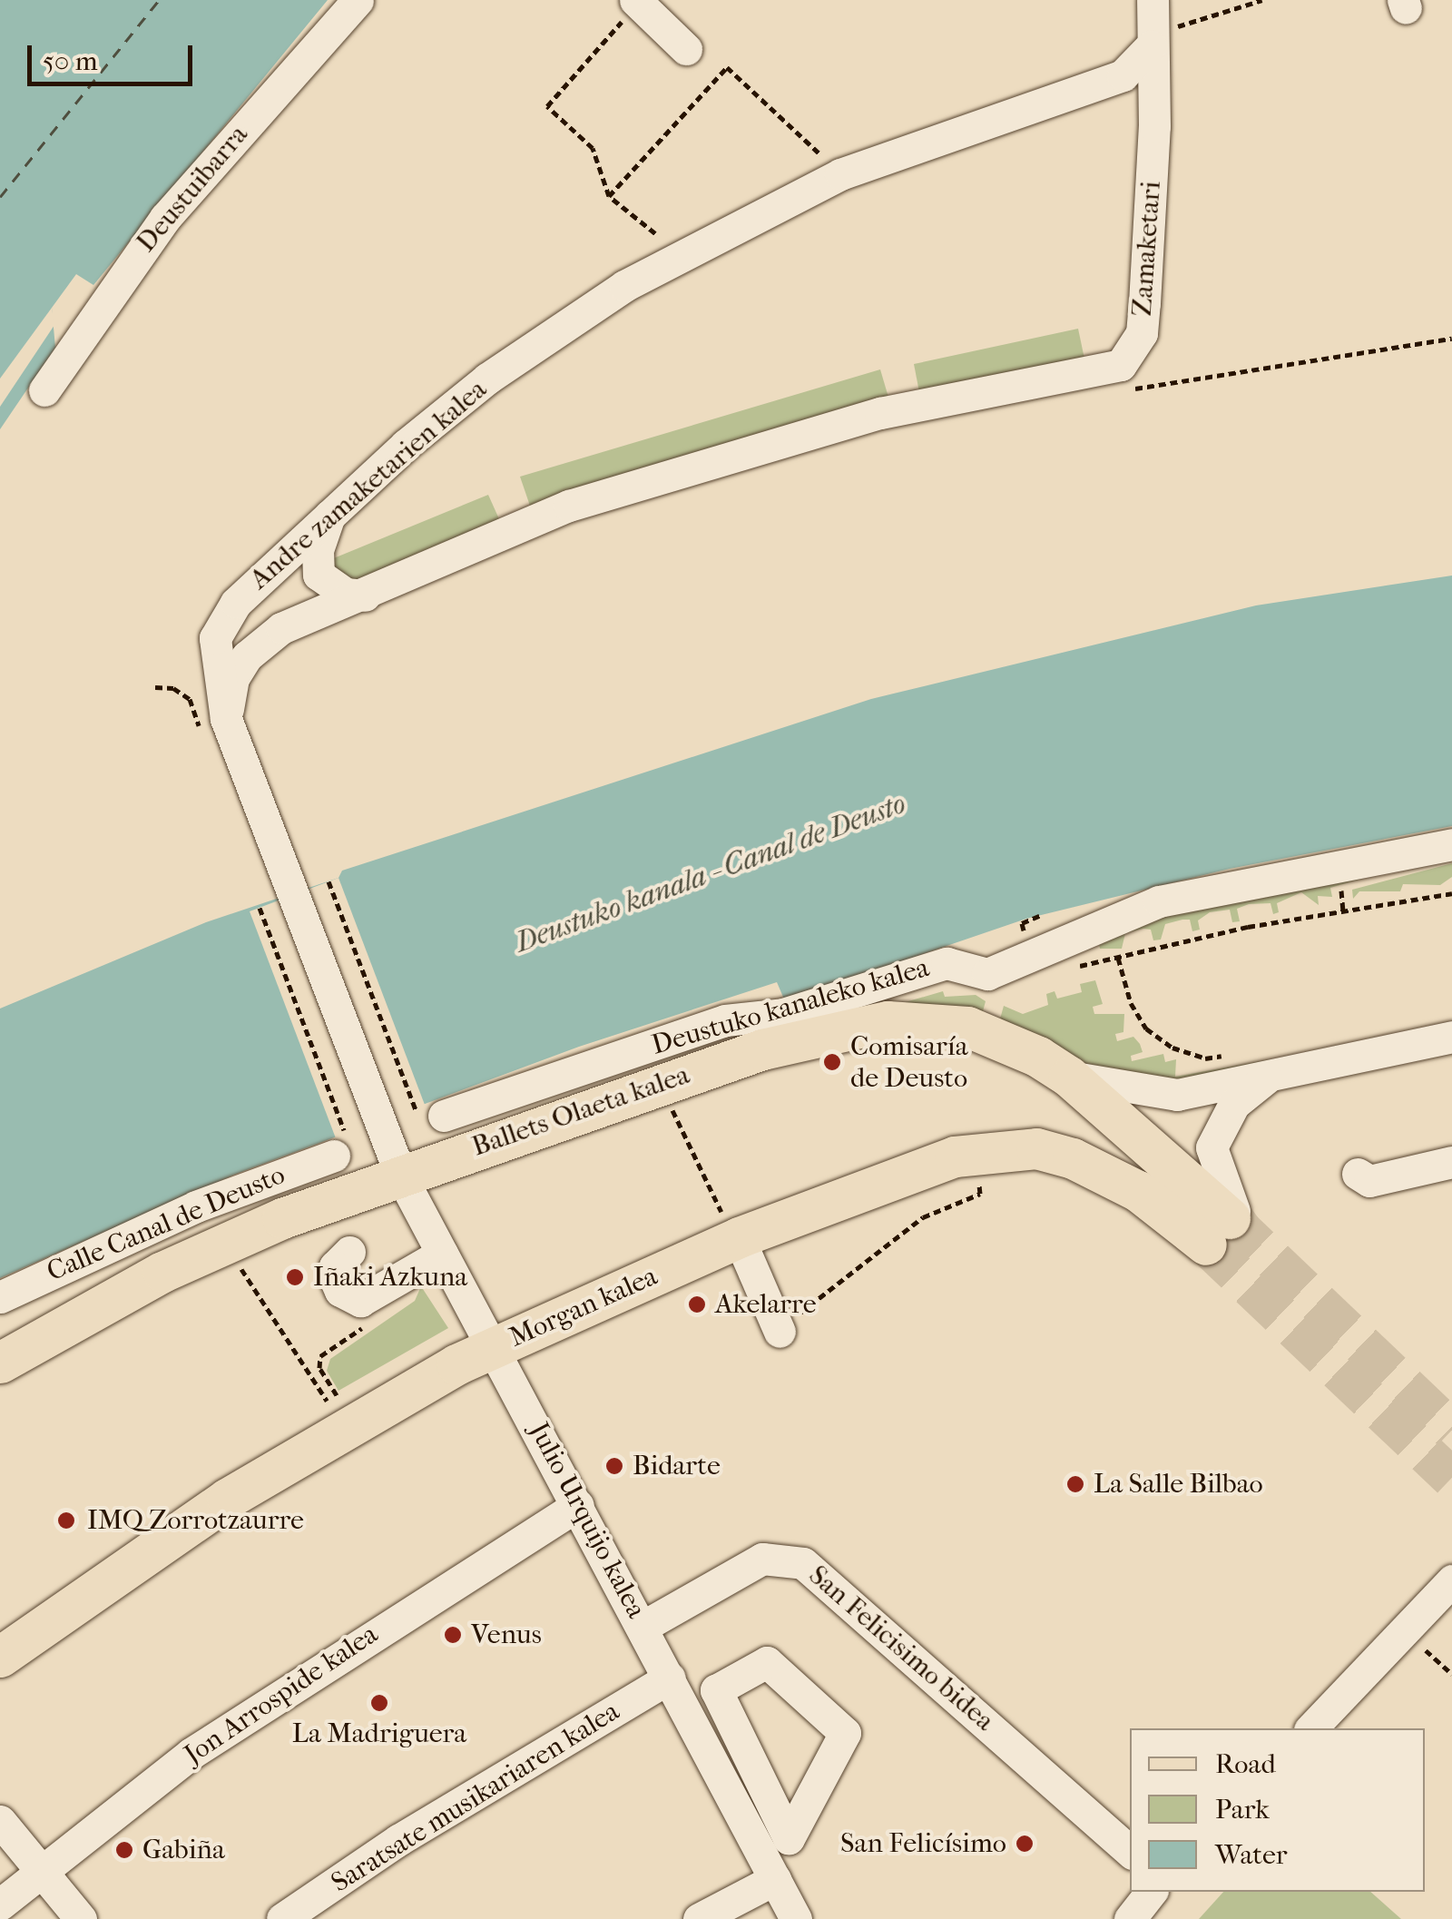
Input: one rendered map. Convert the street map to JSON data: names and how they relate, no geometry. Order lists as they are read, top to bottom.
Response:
{
  "streets": {
    "main road": ["Ballets Olaeta kalea", "Morgan kalea"],
    "street": [
      "Deustuibarra",
      "Zamaketari",
      "Andre zamaketarien kalea",
      "Deustuko kanaleko kalea",
      "Calle Canal de Deusto",
      "Julio Urquijo kalea",
      "San Felicisimo bidea",
      "Jon Arrospide kalea",
      "Saratsate musikariaren kalea"
    ]
  },
  "crossings": [
    ["Zamaketari", "Andre zamaketarien kalea"],
    ["Andre zamaketarien kalea", "Julio Urquijo kalea"],
    ["Ballets Olaeta kalea", "Morgan kalea"],
    ["Ballets Olaeta kalea", "Julio Urquijo kalea"],
    ["Morgan kalea", "Julio Urquijo kalea"],
    ["Julio Urquijo kalea", "San Felicisimo bidea"],
    ["Julio Urquijo kalea", "Jon Arrospide kalea"],
    ["Julio Urquijo kalea", "Saratsate musikariaren kalea"]
  ],
  "water": ["Deustuko kanala - Canal de Deusto"],
  "places": [
    "Comisaría de Deusto",
    "Iñaki Azkuna",
    "Akelarre",
    "Bidarte",
    "La Salle Bilbao",
    "IMQ Zorrotzaurre",
    "Venus",
    "La Madriguera",
    "San Felicísimo",
    "Gabiña"
  ],
  "legend": ["Road", "Park", "Water"],
  "scale_bar": "50 m"
}
